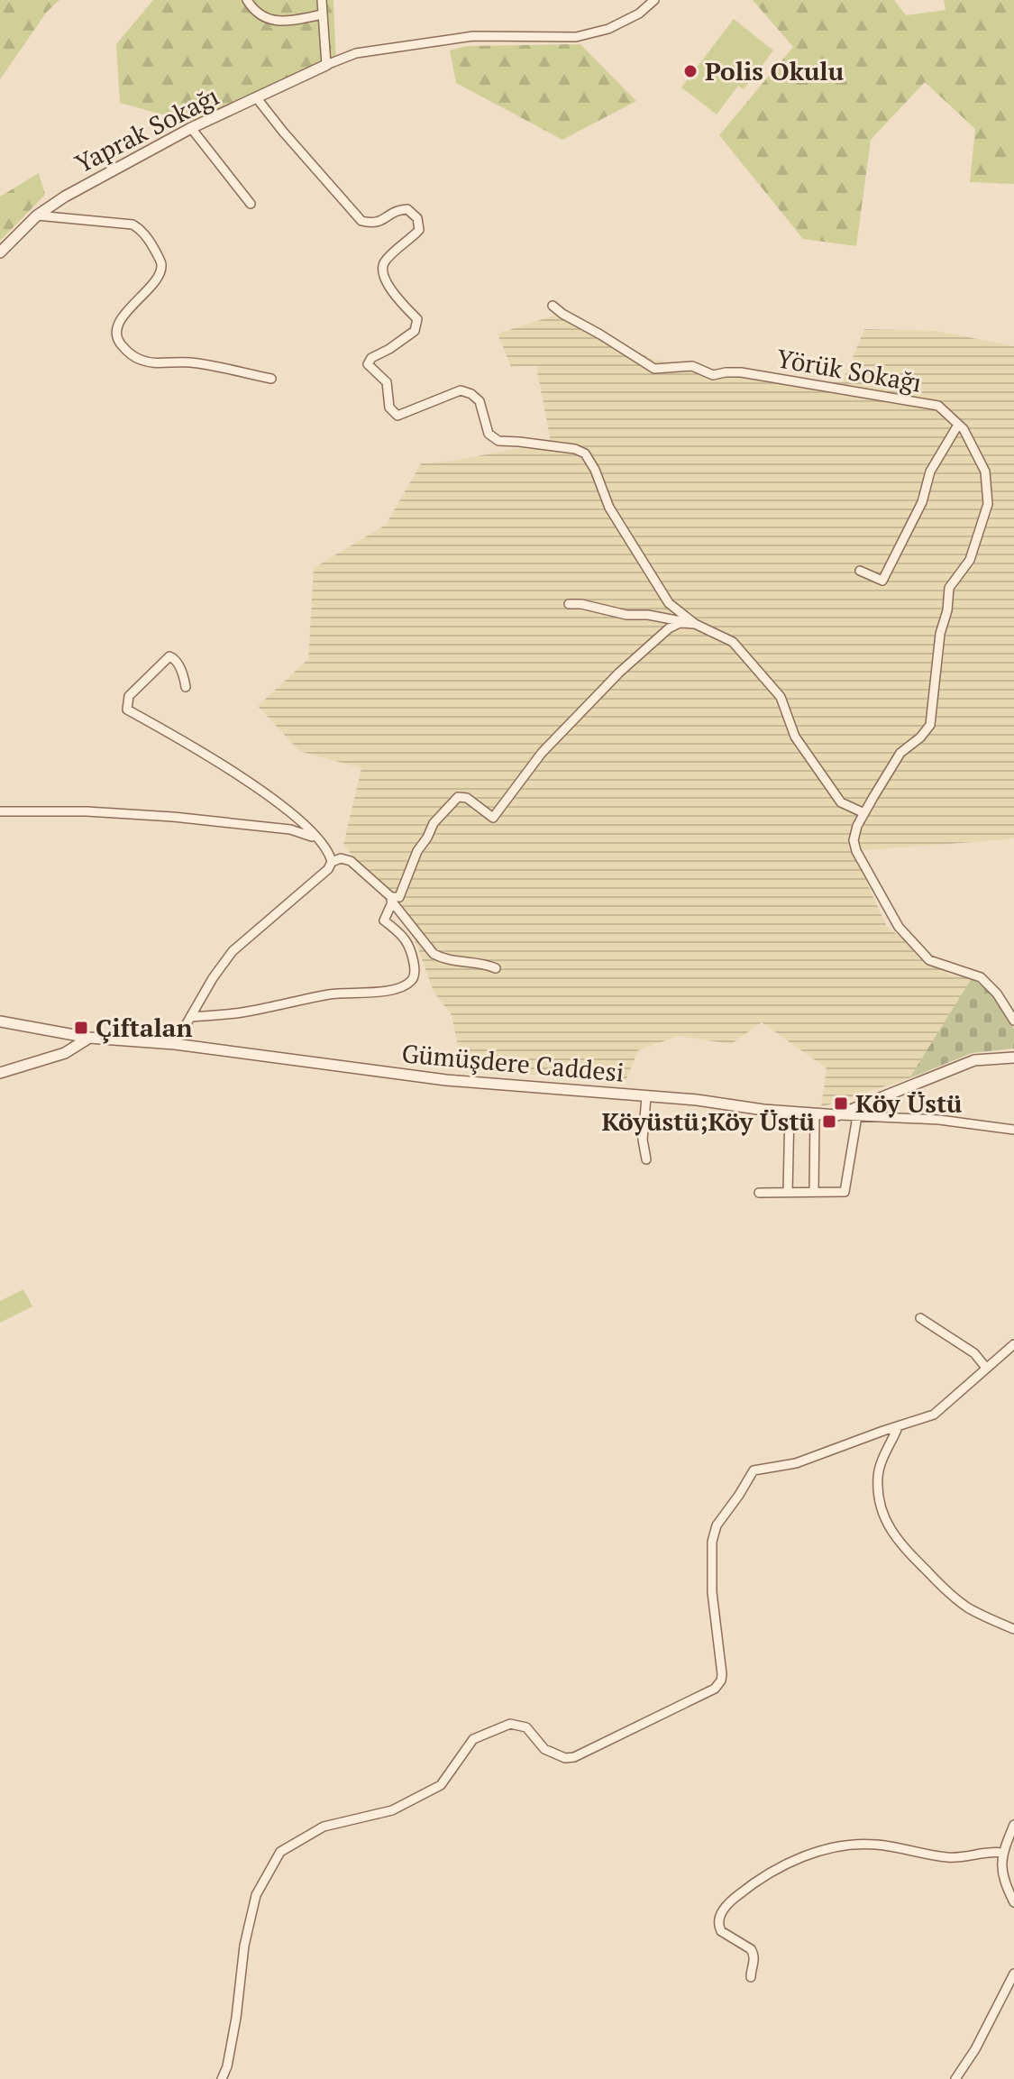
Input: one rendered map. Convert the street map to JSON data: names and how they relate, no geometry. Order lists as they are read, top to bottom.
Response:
{
  "streets": {
    "street": ["Yaprak Sokağı", "Yörük Sokağı", "Gümüşdere Caddesi"]
  },
  "places": {
    "other": ["Polis Okulu"],
    "transit": ["Çiftalan", "Köy Üstü", "Köyüstü;Köy Üstü"]
  }
}
